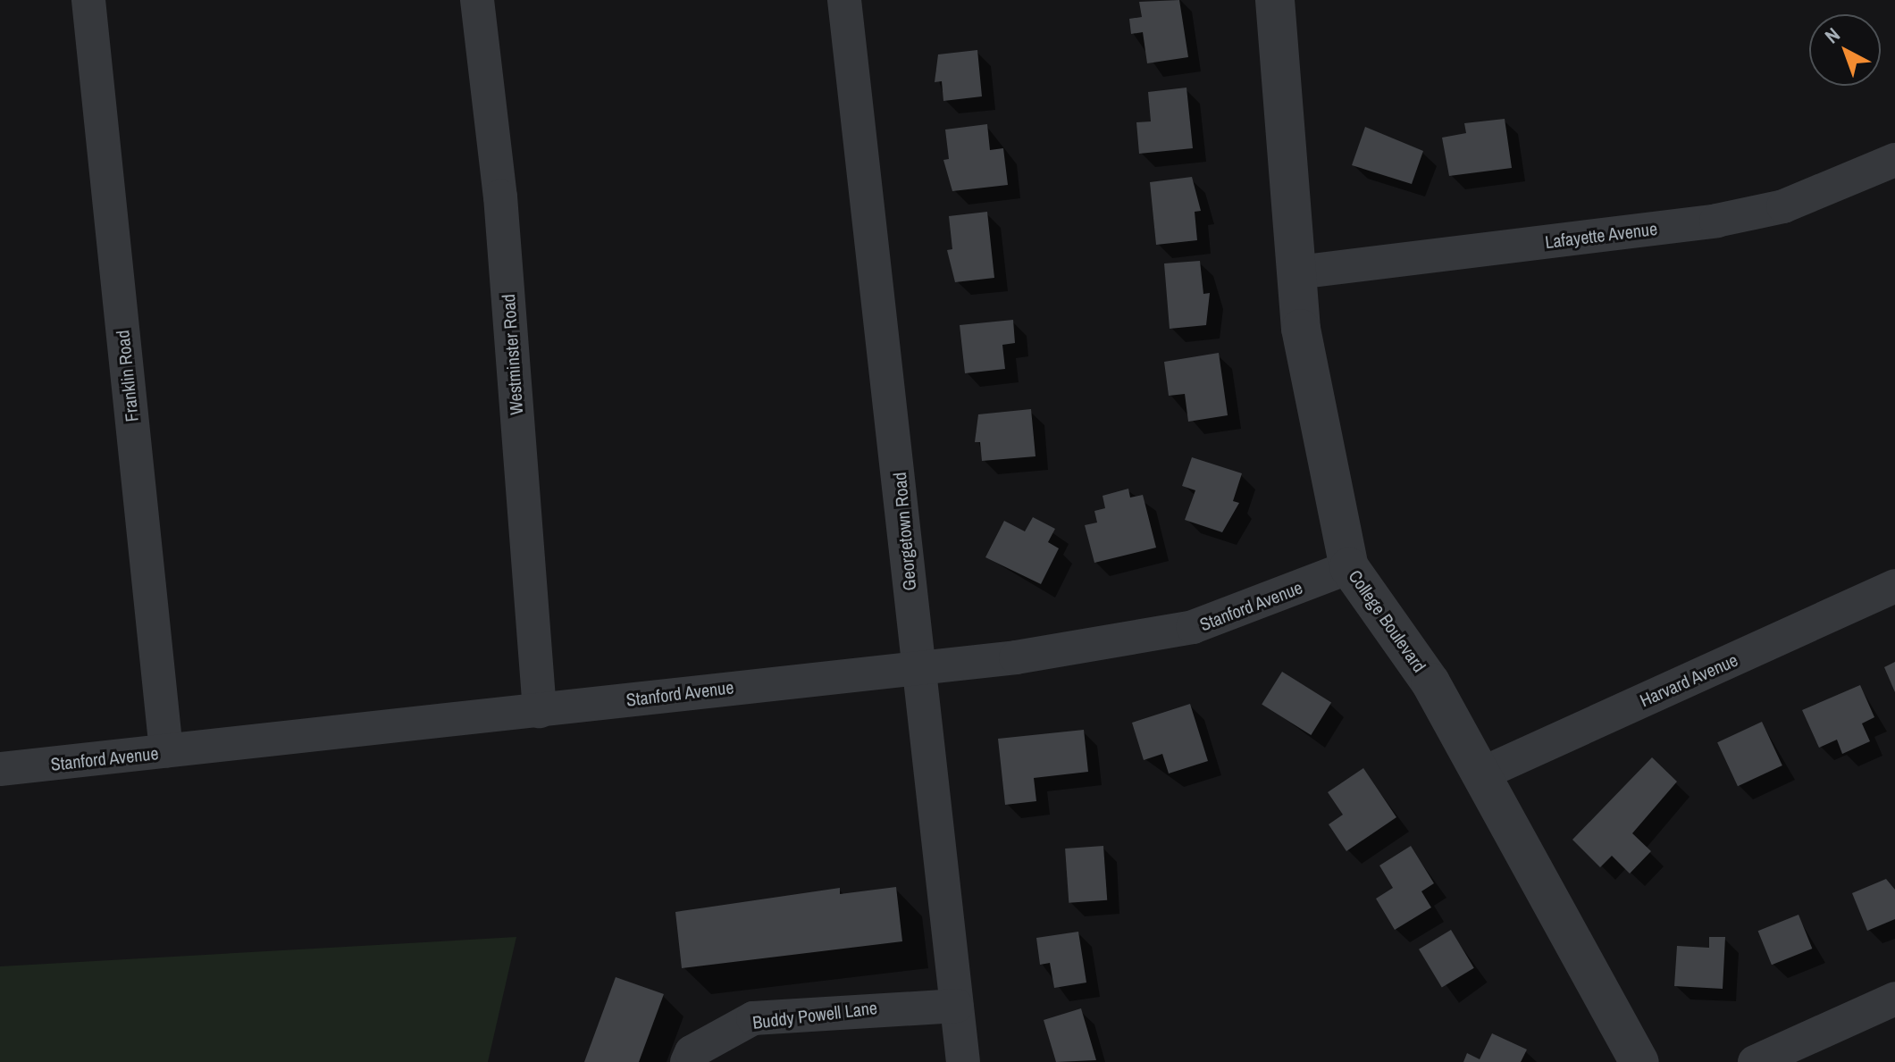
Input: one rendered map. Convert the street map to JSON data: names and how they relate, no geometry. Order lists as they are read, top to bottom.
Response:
{
  "streets": {
    "street": [
      "Lafayette Avenue",
      "Westminster Road",
      "Franklin Road",
      "Georgetown Road",
      "Stanford Avenue",
      "College Boulevard",
      "Harvard Avenue",
      "Buddy Powell Lane"
    ]
  },
  "crossings": [
    ["Lafayette Avenue", "College Boulevard"],
    ["Westminster Road", "Stanford Avenue"],
    ["Franklin Road", "Stanford Avenue"],
    ["Georgetown Road", "Stanford Avenue"],
    ["Georgetown Road", "Buddy Powell Lane"],
    ["Stanford Avenue", "College Boulevard"],
    ["College Boulevard", "Harvard Avenue"]
  ],
  "north": "top left"
}
